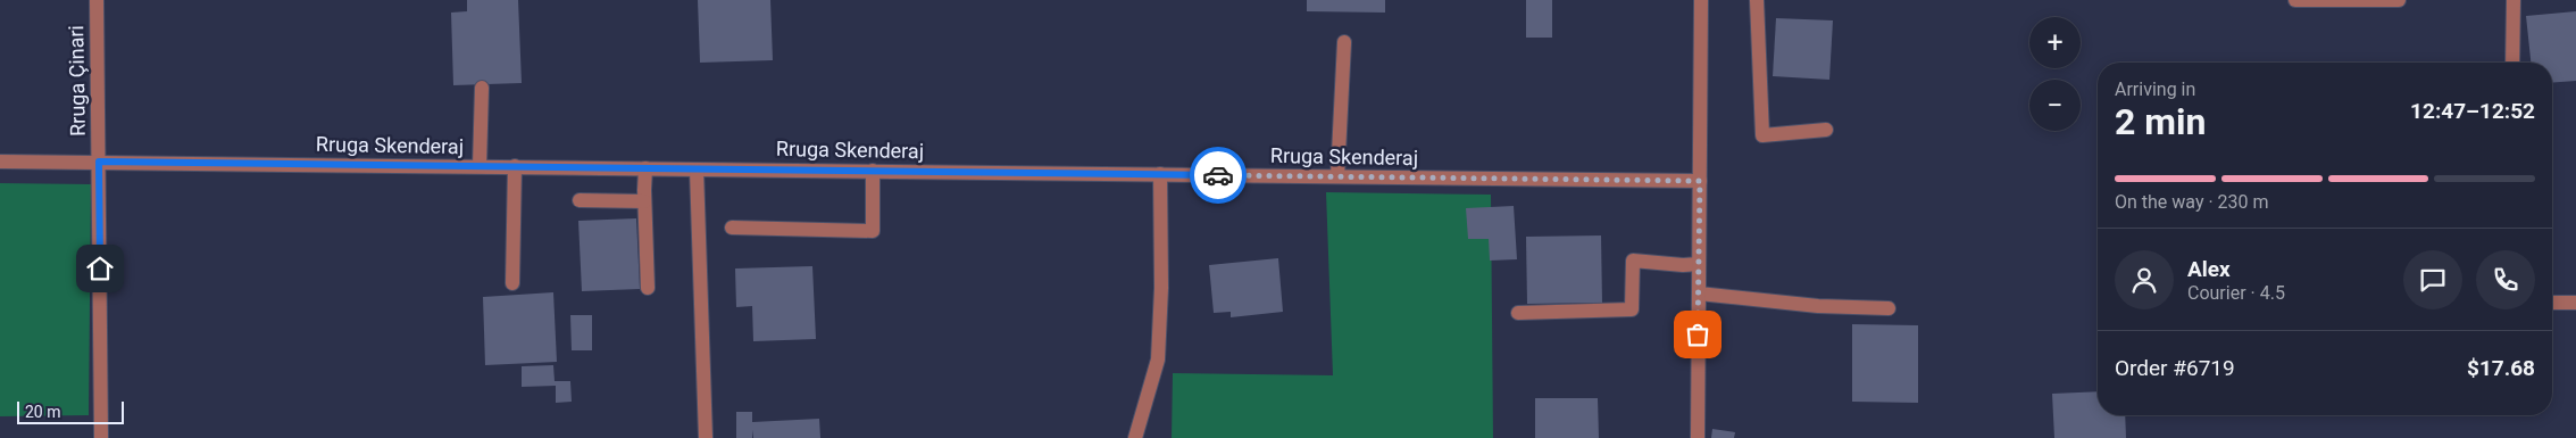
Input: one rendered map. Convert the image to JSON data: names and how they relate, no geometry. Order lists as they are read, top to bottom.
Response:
{
  "streets": {
    "street": ["Rruga Çinari", "Rruga Skenderaj"]
  },
  "crossings": [
    ["Rruga Çinari", "Rruga Skenderaj"]
  ],
  "scale_bar": "20 m",
  "page": {
    "map_buttons": ["+", "−"],
    "heading": ["2 min", "Arriving in", "12:47–12:52"],
    "panel": [
      "Alex",
      "Courier · 4.5",
      "Order #6719",
      "$17.68"
    ],
    "bar": "On the way · 230 m",
    "scale": "20 m"
  }
}
